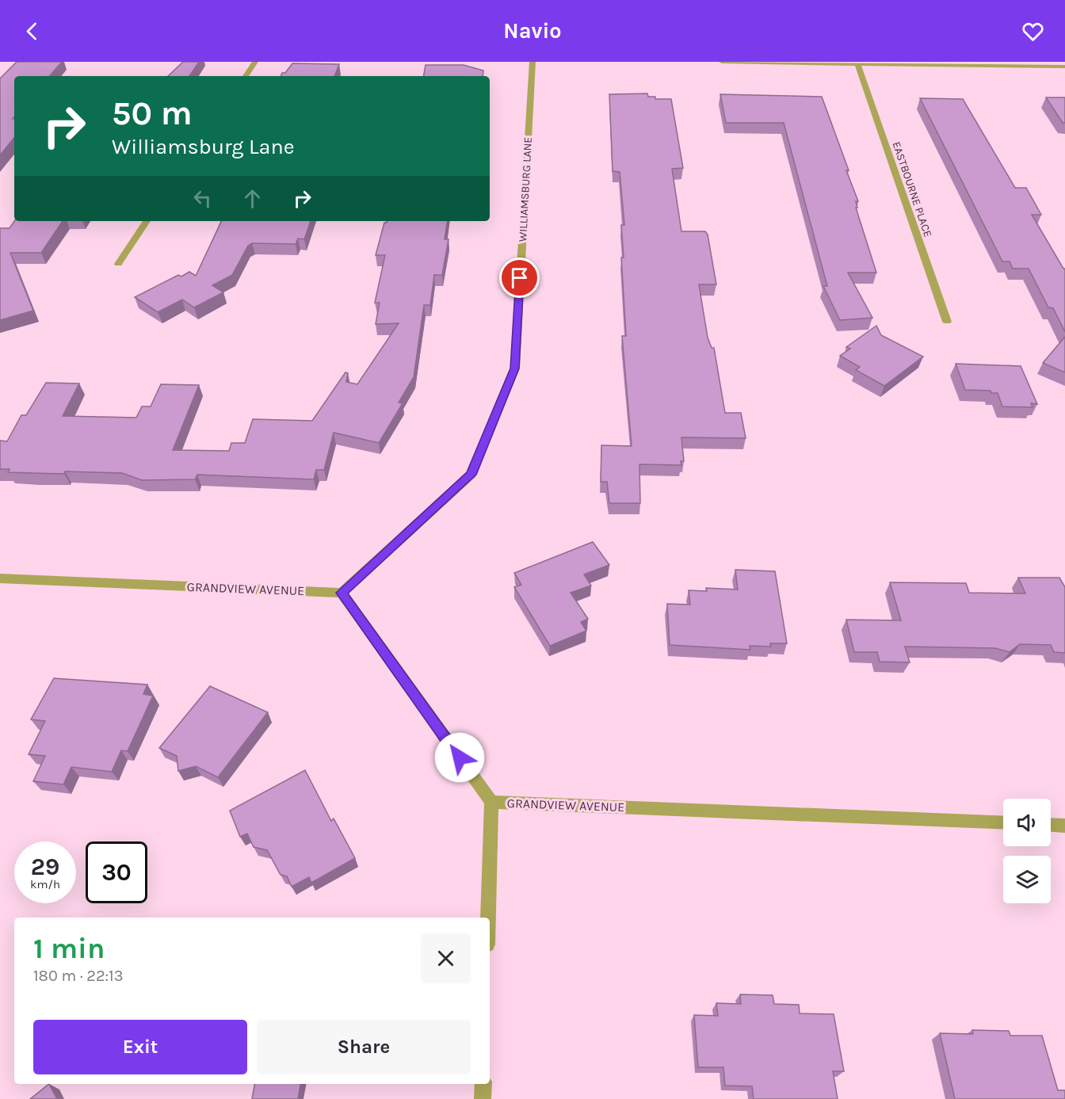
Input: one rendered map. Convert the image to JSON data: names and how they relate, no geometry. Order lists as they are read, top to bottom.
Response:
{
  "streets": {
    "street": ["WILLIAMSBURG LANE", "EASTBOURNE PLACE", "GRANDVIEW AVENUE"]
  },
  "crossings": [
    ["WILLIAMSBURG LANE", "GRANDVIEW AVENUE"]
  ],
  "page": {
    "header": "Navio",
    "turn": ["50 m", "Williamsburg Lane"],
    "speed": "29 km/h",
    "limit": "30",
    "heading": ["1 min", "180 m · 22:13"],
    "buttons": ["Exit", "Share"]
  }
}
